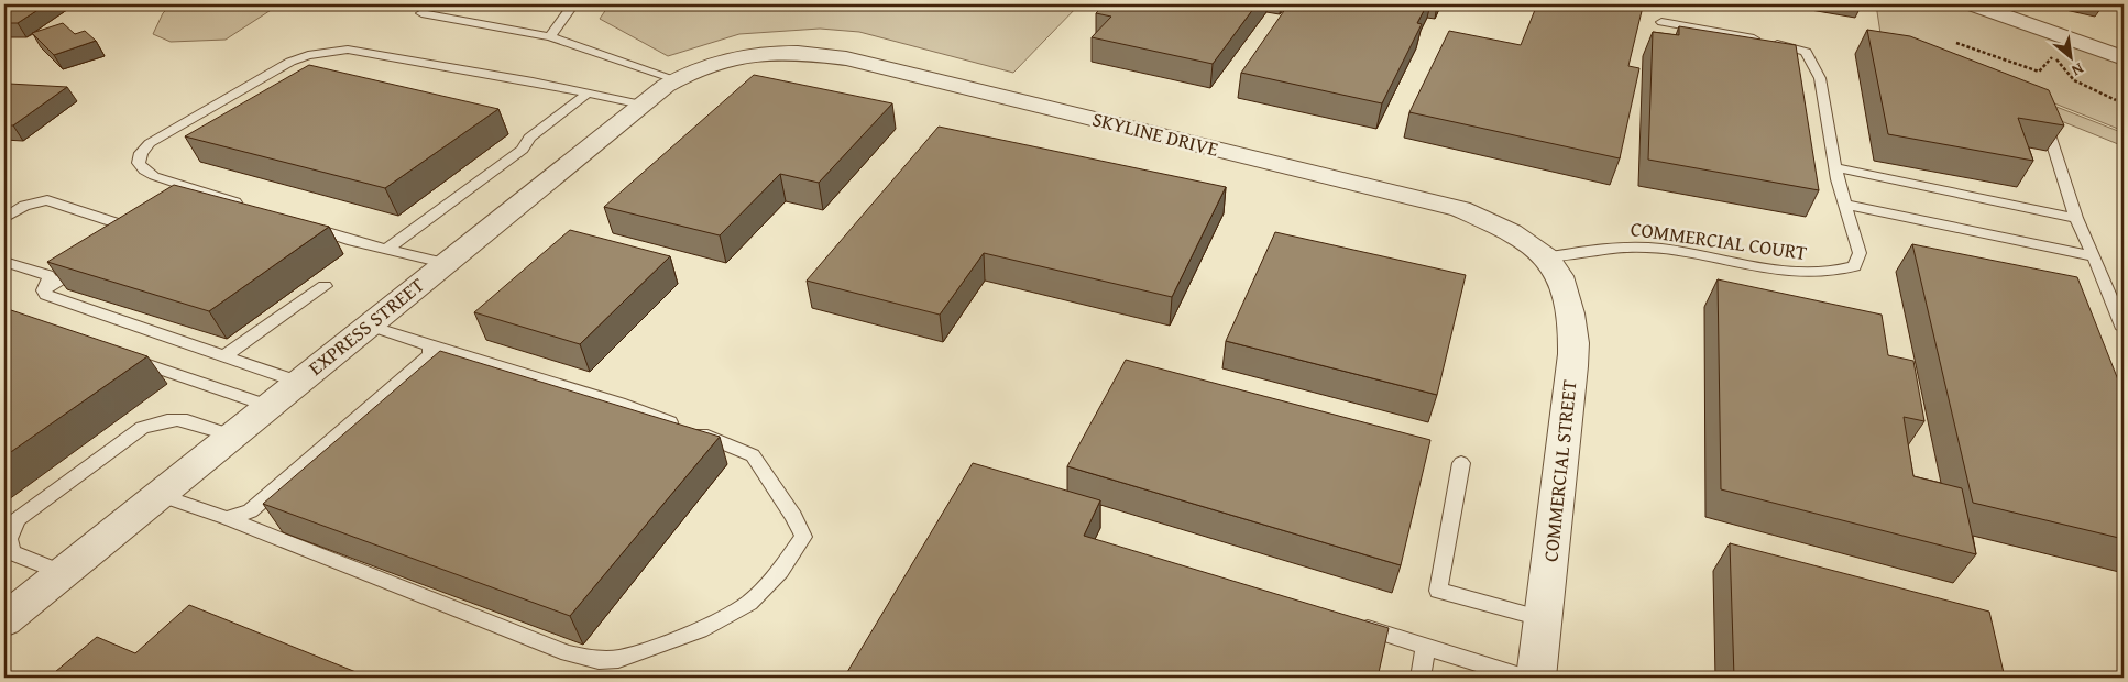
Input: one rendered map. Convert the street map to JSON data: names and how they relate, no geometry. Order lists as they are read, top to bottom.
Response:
{
  "streets": {
    "street": ["SKYLINE DRIVE", "EXPRESS STREET", "COMMERCIAL STREET"],
    "lane": ["COMMERCIAL COURT"]
  },
  "crossings": [
    ["SKYLINE DRIVE", "COMMERCIAL COURT"],
    ["SKYLINE DRIVE", "EXPRESS STREET"],
    ["SKYLINE DRIVE", "COMMERCIAL STREET"],
    ["COMMERCIAL COURT", "COMMERCIAL STREET"]
  ],
  "north": "bottom right"
}
